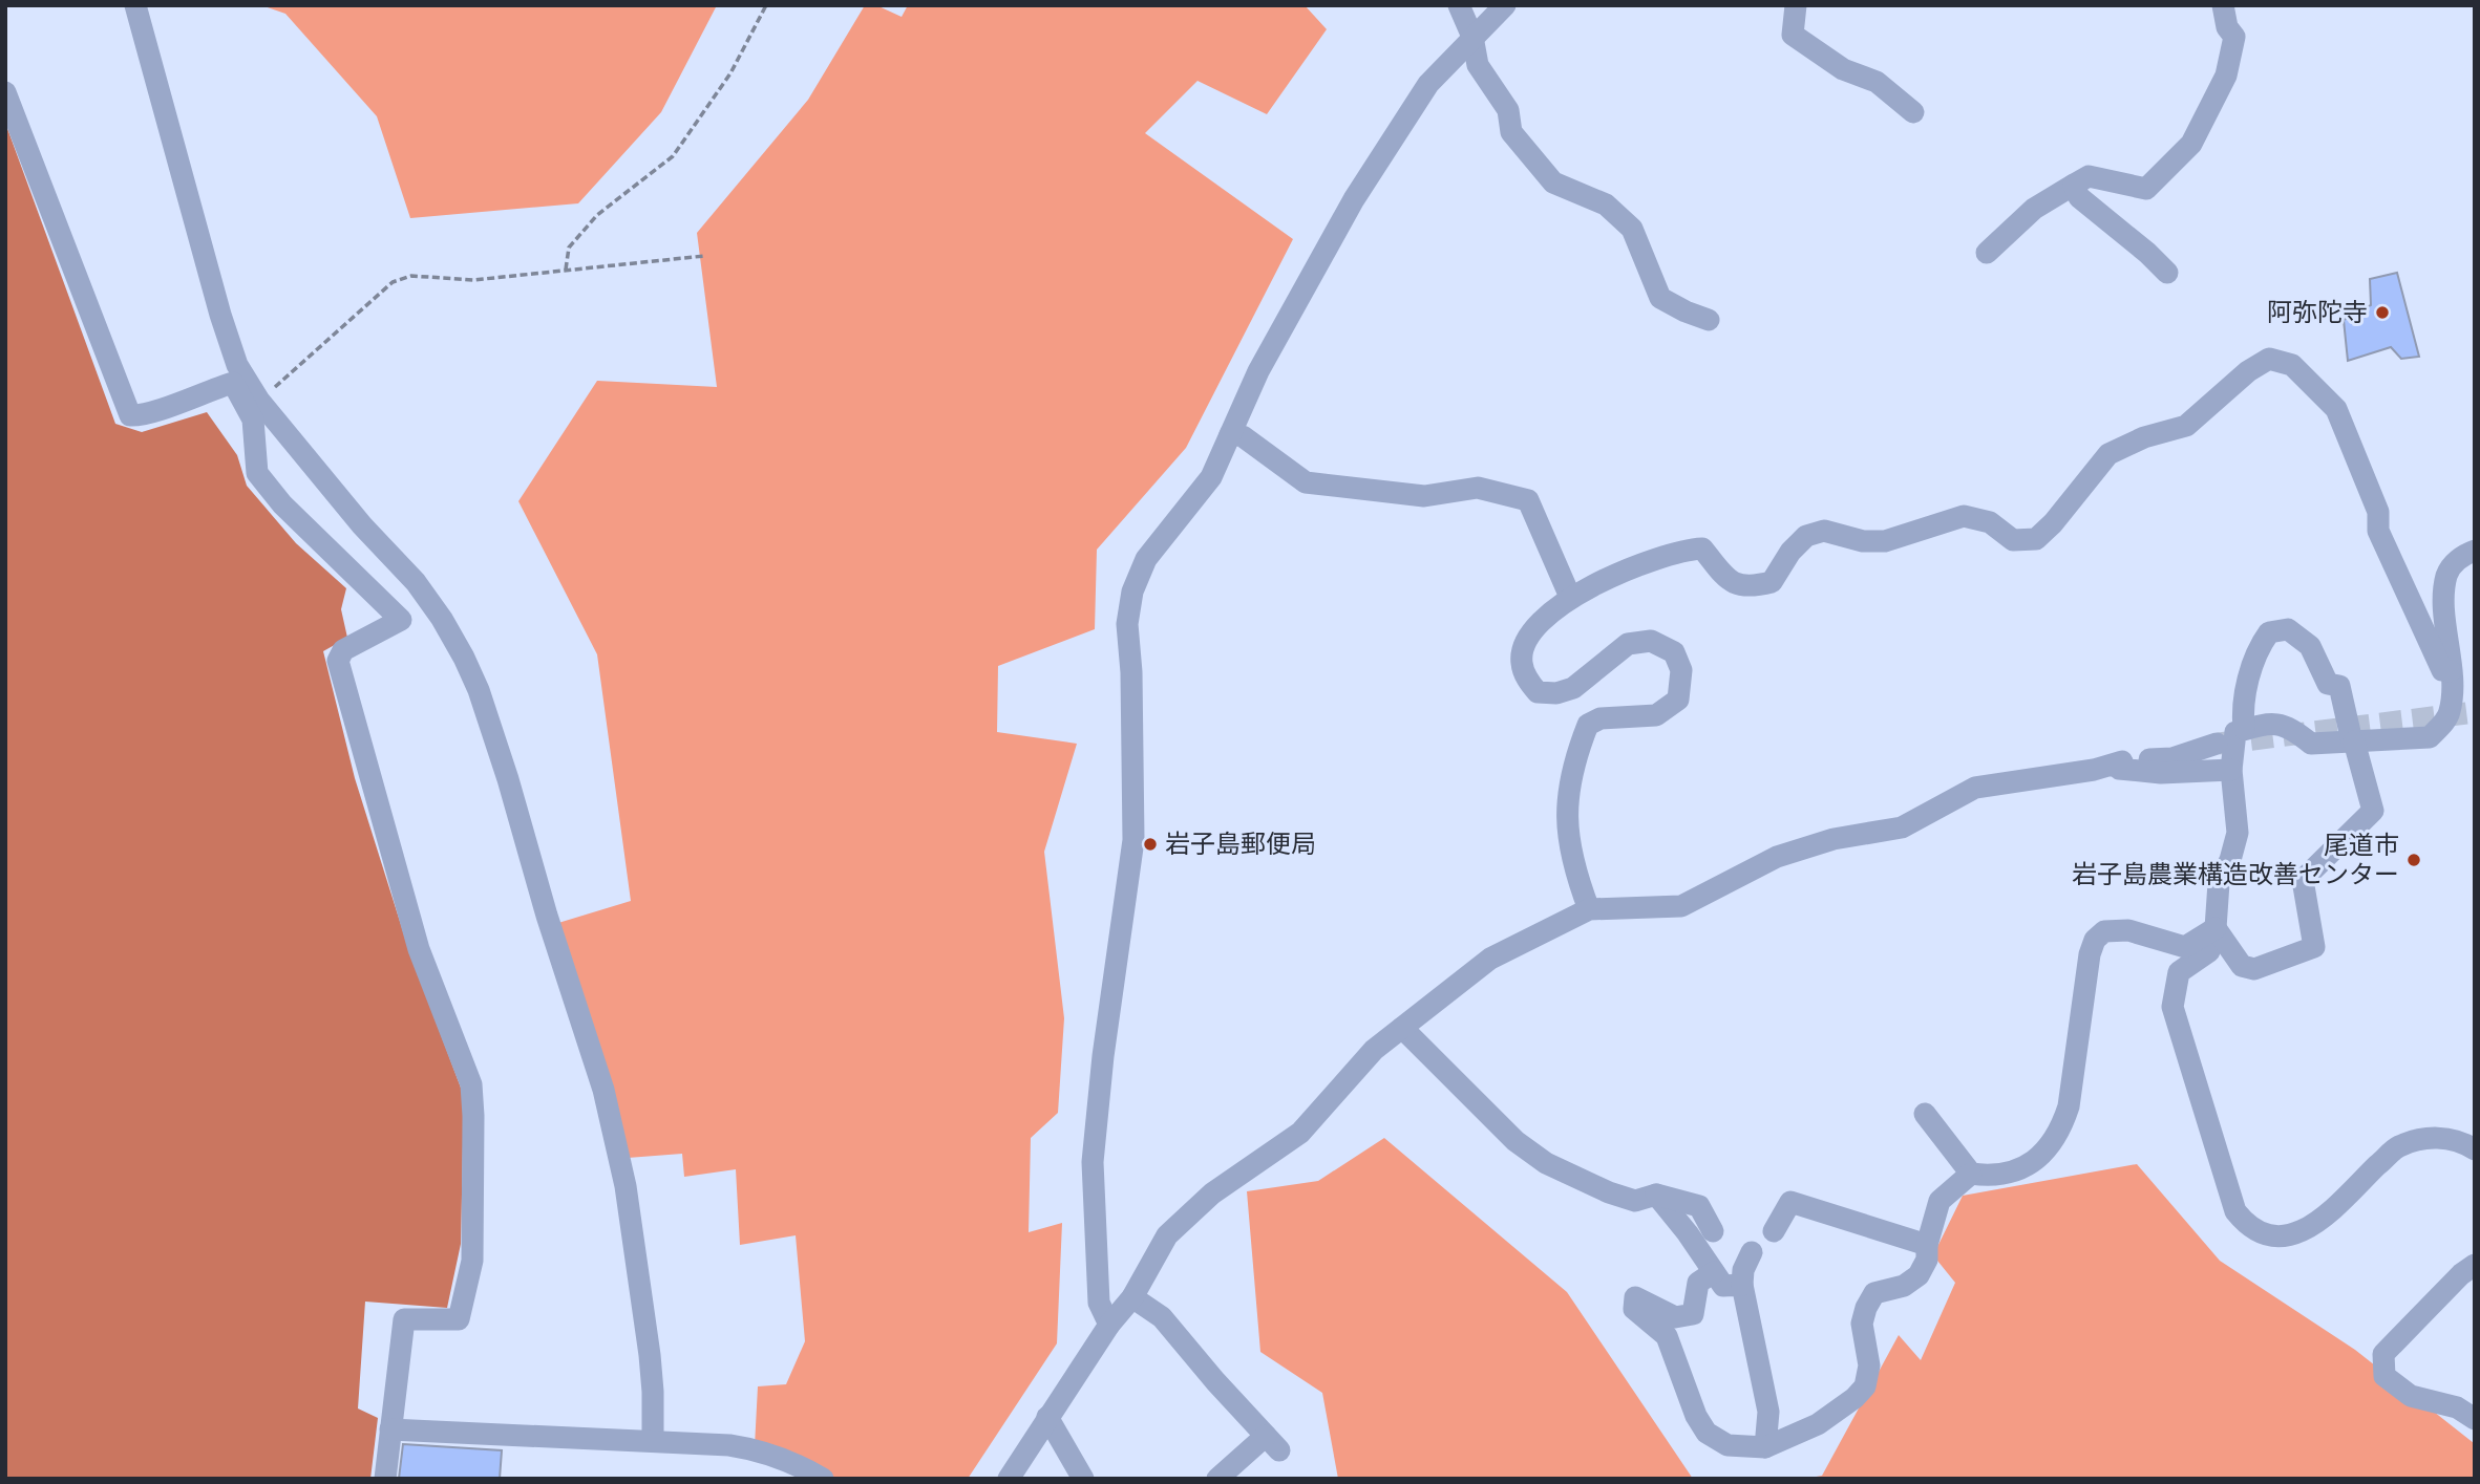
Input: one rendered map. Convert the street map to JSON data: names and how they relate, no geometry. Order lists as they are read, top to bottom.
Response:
{
  "places": ["阿弥陀寺", "岩子島郵便局", "尾道市 岩子島農業構造改善センター"]
}
